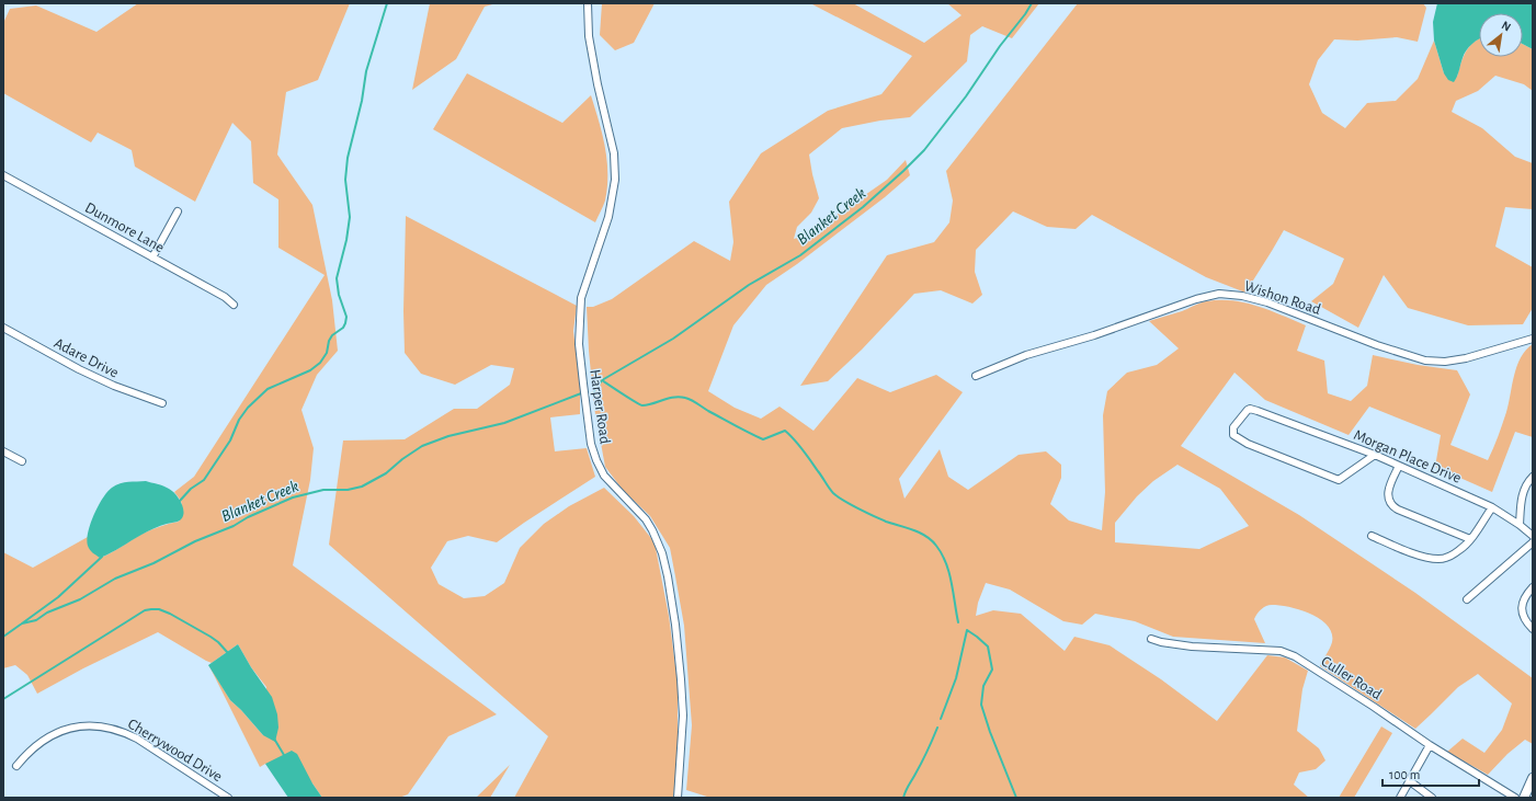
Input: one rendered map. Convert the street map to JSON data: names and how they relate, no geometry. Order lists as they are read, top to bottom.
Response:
{
  "streets": {
    "street": [
      "Dunmore Lane",
      "Wishon Road",
      "Adare Drive",
      "Harper Road",
      "Morgan Place Drive",
      "Culler Road",
      "Cherrywood Drive"
    ]
  },
  "water": ["Blanket Creek"],
  "scale_bar": "100 m",
  "north": "top right"
}
